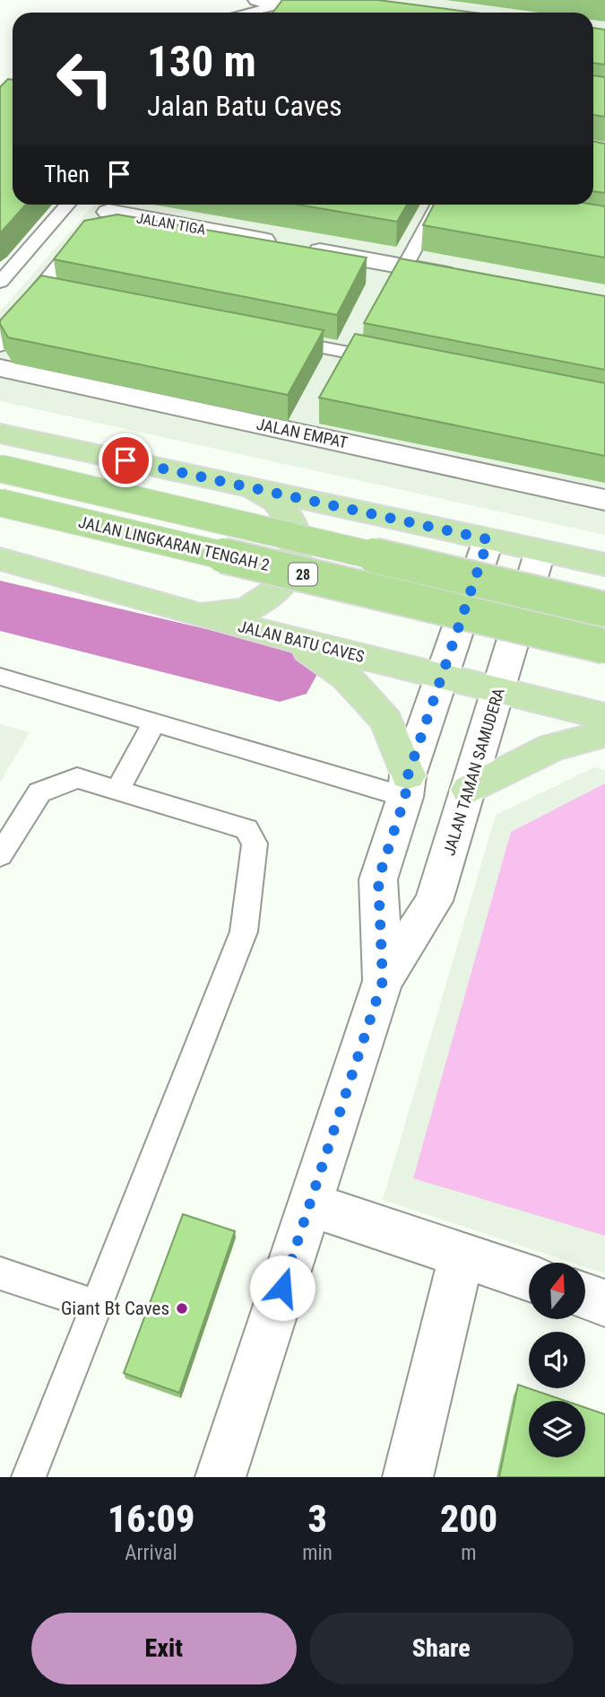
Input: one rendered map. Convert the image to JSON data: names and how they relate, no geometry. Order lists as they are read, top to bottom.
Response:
{
  "streets": {
    "highway": ["JALAN LINGKARAN TENGAH 2", "28"],
    "main road": ["JALAN BATU CAVES"],
    "street": ["JALAN TIGA", "JALAN EMPAT", "JALAN TAMAN SAMUDERA"]
  },
  "crossings": [
    ["JALAN BATU CAVES", "JALAN TAMAN SAMUDERA"]
  ],
  "places": ["Giant Bt Caves"],
  "north": "top",
  "page": {
    "turn": ["130 m", "Jalan Batu Caves"],
    "then": "Then",
    "eta": [
      "16:09",
      "Arrival",
      "3",
      "min",
      "200",
      "m"
    ],
    "buttons": ["Exit", "Share"]
  }
}
